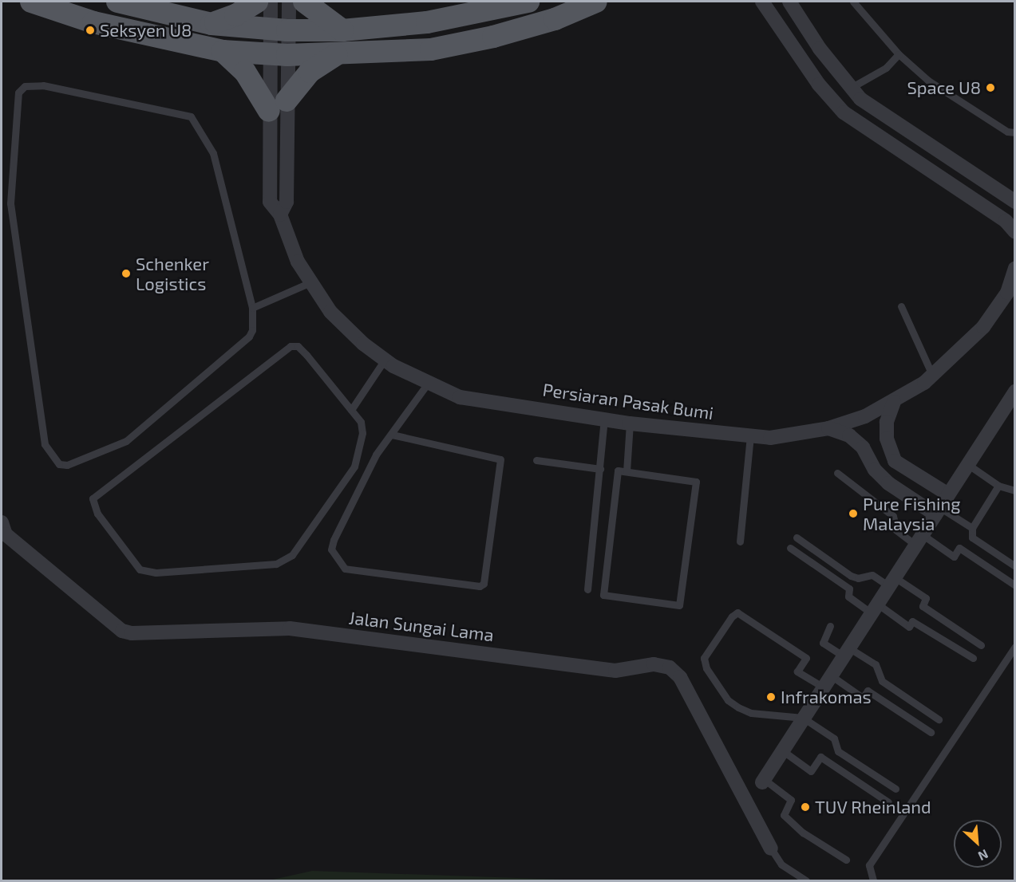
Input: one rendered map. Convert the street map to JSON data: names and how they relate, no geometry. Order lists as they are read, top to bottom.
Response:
{
  "streets": {
    "street": ["Persiaran Pasak Bumi", "Jalan Sungai Lama"]
  },
  "places": [
    "Seksyen U8",
    "Space U8",
    "Schenker Logistics",
    "Pure Fishing Malaysia",
    "Infrakomas",
    "TUV Rheinland"
  ],
  "north": "bottom right"
}
